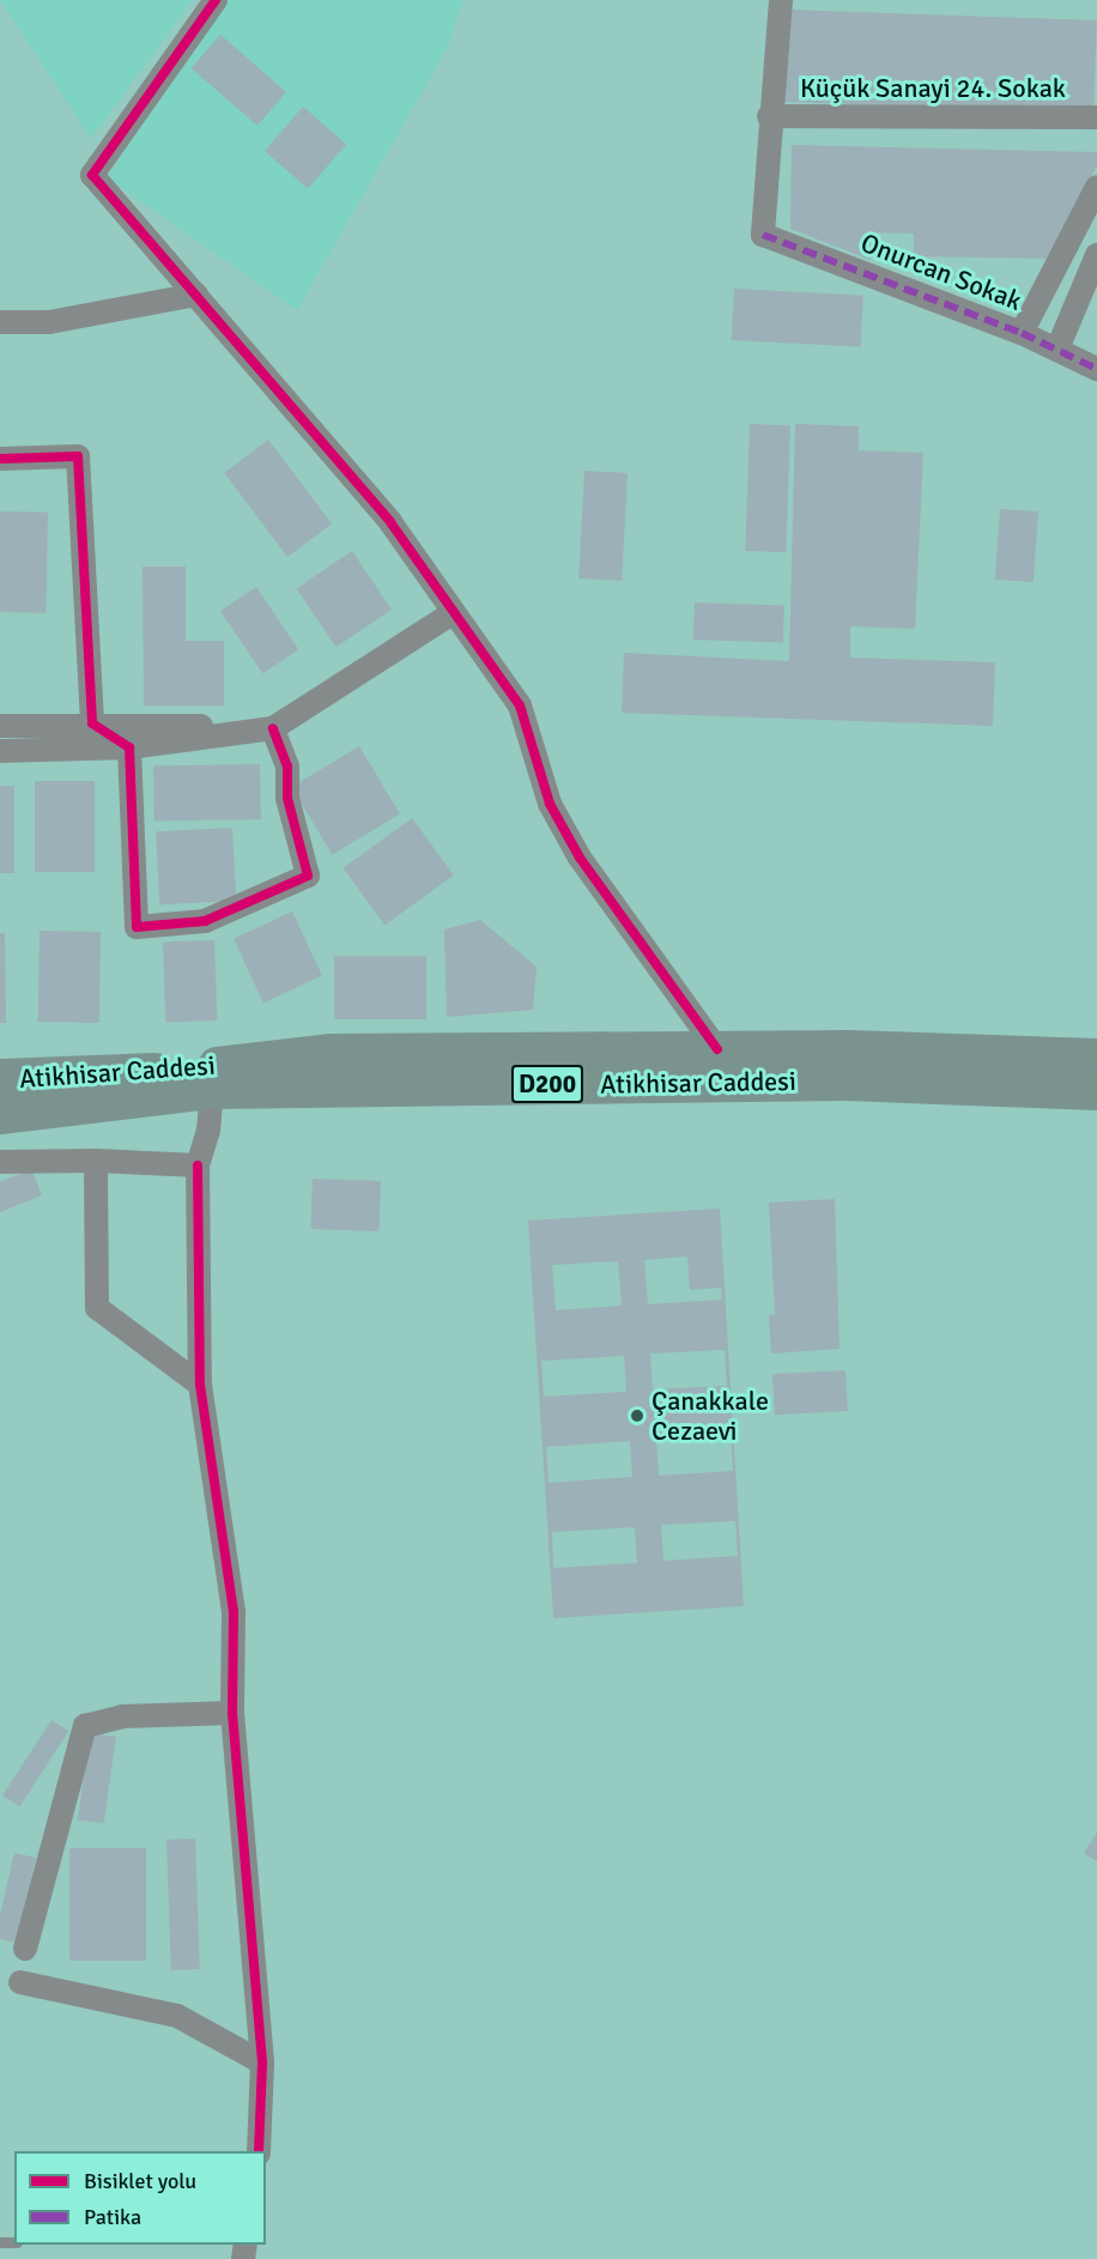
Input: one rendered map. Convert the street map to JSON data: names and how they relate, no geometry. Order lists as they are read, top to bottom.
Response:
{
  "streets": {
    "highway": ["Atikhisar Caddesi", "D200"],
    "street": ["Küçük Sanayi 24. Sokak", "Onurcan Sokak"]
  },
  "crossings": [
    ["Küçük Sanayi 24. Sokak", "Onurcan Sokak"]
  ],
  "places": ["Çanakkale Cezaevi"],
  "legend": ["Bisiklet yolu", "Patika"]
}
